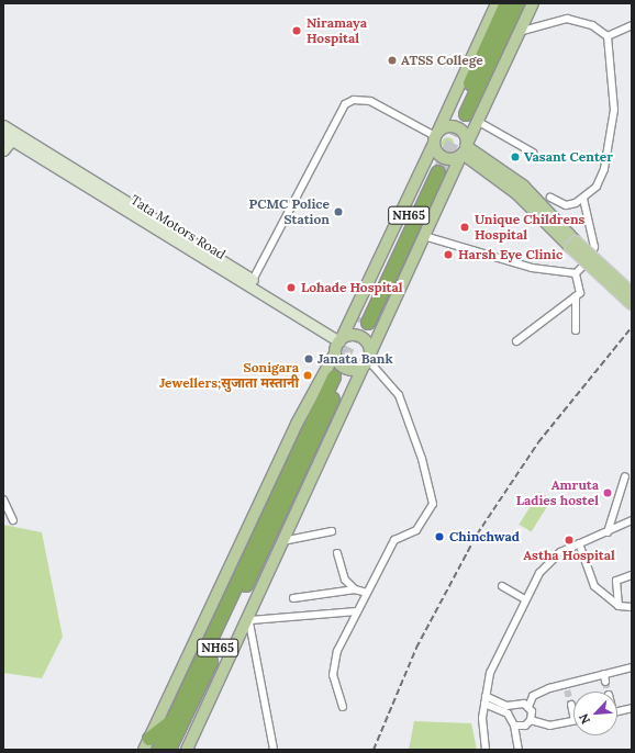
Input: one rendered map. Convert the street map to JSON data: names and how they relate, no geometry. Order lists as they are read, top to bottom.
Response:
{
  "streets": {
    "highway": ["NH65"],
    "main road": ["Tata Motors Road"]
  },
  "places": [
    "Niramaya Hospital",
    "ATSS College",
    "Vasant Center",
    "PCMC Police Station",
    "Unique Childrens Hospital",
    "Harsh Eye Clinic",
    "Lohade Hospital",
    "Janata Bank",
    "Sonigara Jewellers;सुजाता मस्तानी",
    "Amruta Ladies hostel",
    "Chinchwad",
    "Astha Hospital"
  ],
  "north": "bottom left"
}
